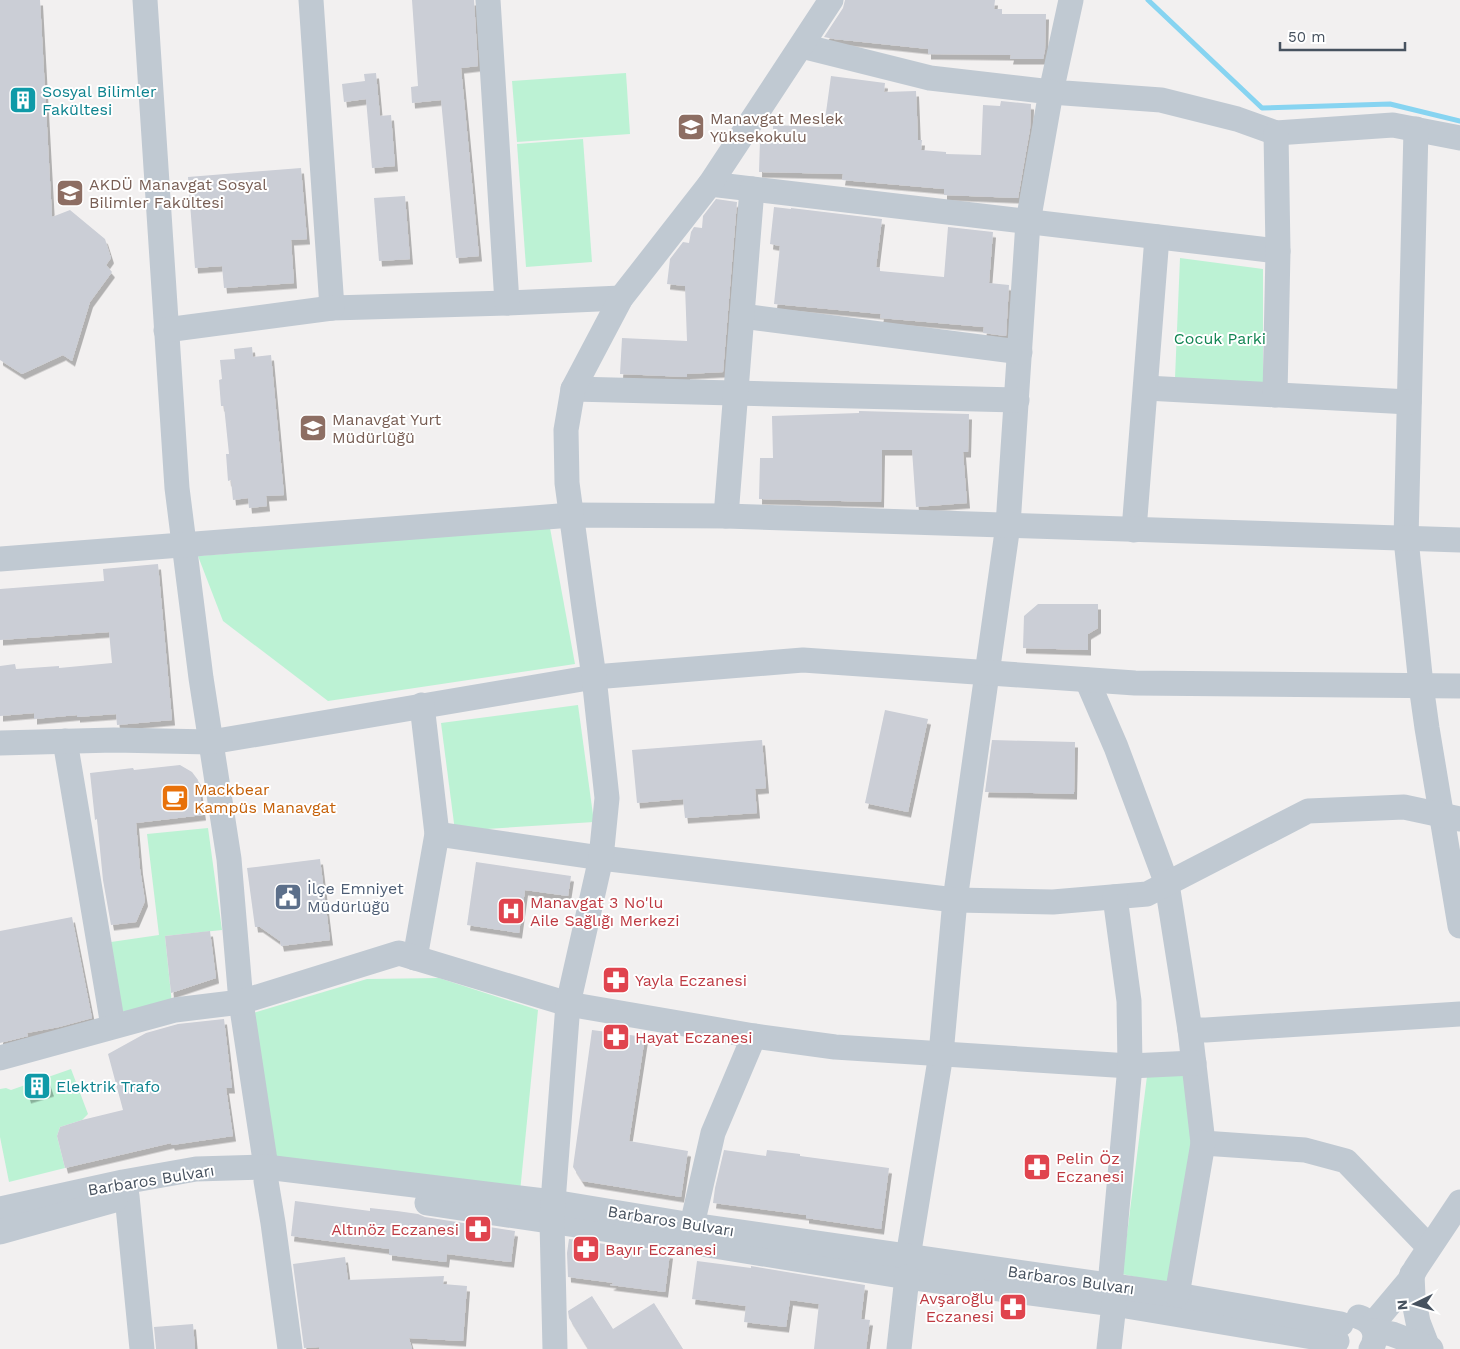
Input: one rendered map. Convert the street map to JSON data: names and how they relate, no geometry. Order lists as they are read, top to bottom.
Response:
{
  "streets": {
    "street": ["Barbaros Bulvarı"]
  },
  "parks": ["Cocuk Parki"],
  "places": {
    "building": ["Sosyal Bilimler Fakültesi", "Elektrik Trafo"],
    "school or university": ["Manavgat Meslek Yüksekokulu", "AKDÜ Manavgat Sosyal Bilimler Fakültesi", "Manavgat Yurt Müdürlüğü"],
    "cafe": ["Mackbear Kampüs Manavgat"],
    "public building": ["İlçe Emniyet Müdürlüğü"],
    "hospital": ["Manavgat 3 No'lu Aile Sağlığı Merkezi"],
    "pharmacy": [
      "Yayla Eczanesi",
      "Hayat Eczanesi",
      "Pelin Öz Eczanesi",
      "Altınöz Eczanesi",
      "Bayır Eczanesi",
      "Avşaroğlu Eczanesi"
    ]
  },
  "scale_bar": "50 m",
  "north": "left"
}
